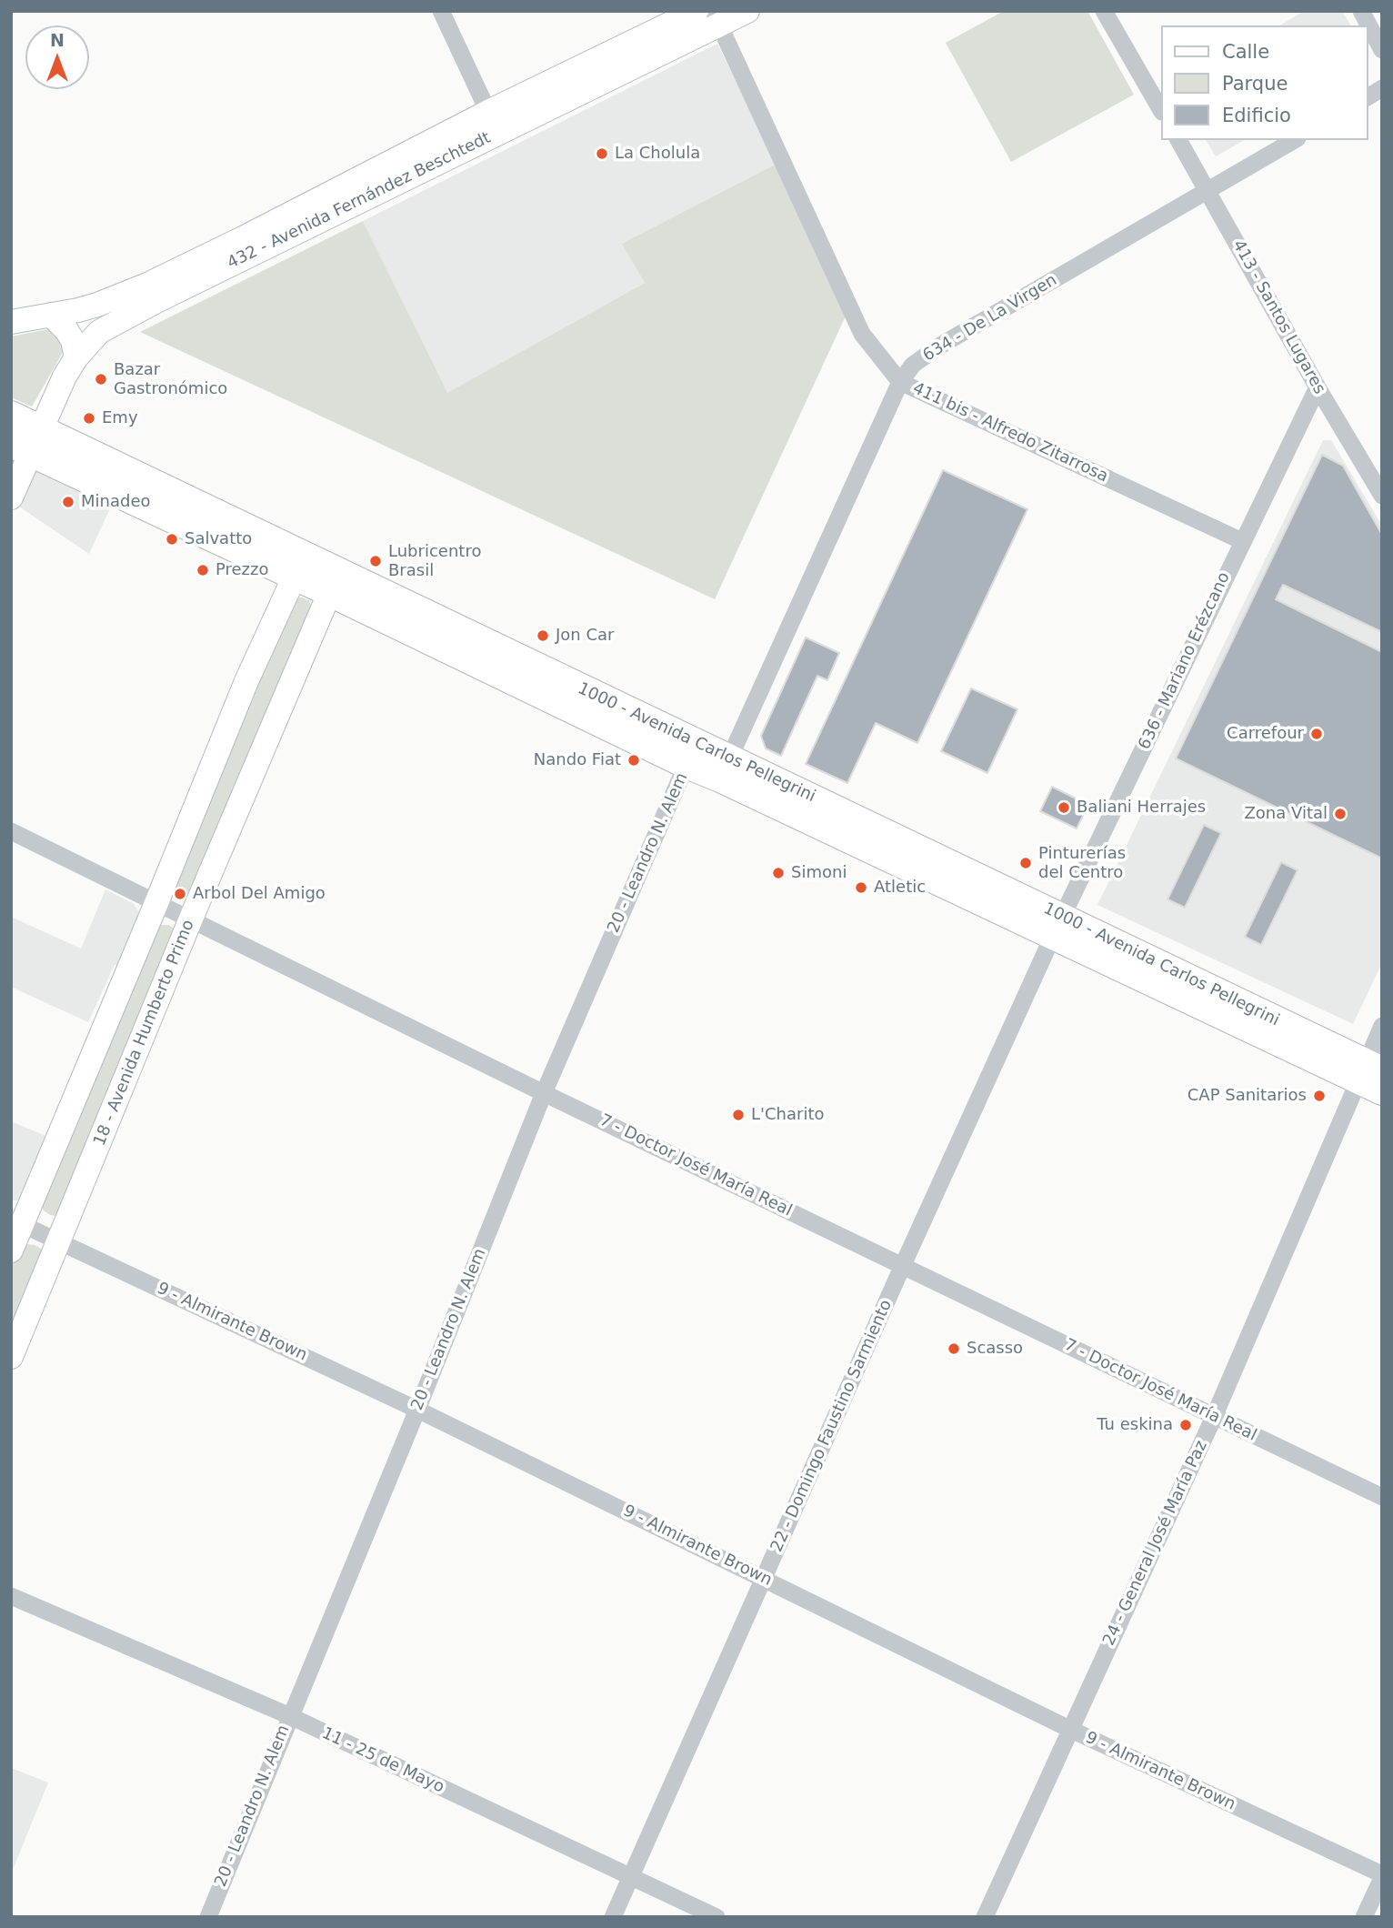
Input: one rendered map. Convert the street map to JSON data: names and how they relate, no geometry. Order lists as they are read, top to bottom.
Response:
{
  "streets": {
    "main road": ["432 - Avenida Fernández Beschtedt", "1000 - Avenida Carlos Pellegrini", "18 - Avenida Humberto Primo"],
    "street": [
      "413 - Santos Lugares",
      "634 - De La Virgen",
      "411 bis - Alfredo Zitarrosa",
      "636 - Mariano Erézcano",
      "20 - Leandro N. Alem",
      "7 - Doctor José María Real",
      "9 - Almirante Brown",
      "22 - Domingo Faustino Sarmiento",
      "24 - General José María Paz",
      "11 - 25 de Mayo"
    ]
  },
  "crossings": [
    ["432 - Avenida Fernández Beschtedt", "411 bis - Alfredo Zitarrosa"],
    ["432 - Avenida Fernández Beschtedt", "1000 - Avenida Carlos Pellegrini"],
    ["413 - Santos Lugares", "634 - De La Virgen"],
    ["413 - Santos Lugares", "636 - Mariano Erézcano"],
    ["634 - De La Virgen", "411 bis - Alfredo Zitarrosa"],
    ["634 - De La Virgen", "1000 - Avenida Carlos Pellegrini"],
    ["411 bis - Alfredo Zitarrosa", "636 - Mariano Erézcano"],
    ["636 - Mariano Erézcano", "1000 - Avenida Carlos Pellegrini"],
    ["636 - Mariano Erézcano", "22 - Domingo Faustino Sarmiento"],
    ["1000 - Avenida Carlos Pellegrini", "20 - Leandro N. Alem"],
    ["1000 - Avenida Carlos Pellegrini", "18 - Avenida Humberto Primo"],
    ["1000 - Avenida Carlos Pellegrini", "22 - Domingo Faustino Sarmiento"],
    ["1000 - Avenida Carlos Pellegrini", "24 - General José María Paz"],
    ["20 - Leandro N. Alem", "7 - Doctor José María Real"],
    ["20 - Leandro N. Alem", "9 - Almirante Brown"],
    ["20 - Leandro N. Alem", "11 - 25 de Mayo"],
    ["18 - Avenida Humberto Primo", "7 - Doctor José María Real"],
    ["18 - Avenida Humberto Primo", "9 - Almirante Brown"],
    ["7 - Doctor José María Real", "22 - Domingo Faustino Sarmiento"],
    ["7 - Doctor José María Real", "24 - General José María Paz"],
    ["9 - Almirante Brown", "22 - Domingo Faustino Sarmiento"],
    ["9 - Almirante Brown", "24 - General José María Paz"],
    ["22 - Domingo Faustino Sarmiento", "11 - 25 de Mayo"]
  ],
  "places": [
    "La Cholula",
    "Bazar Gastronómico",
    "Emy",
    "Minadeo",
    "Salvatto",
    "Lubricentro Brasil",
    "Prezzo",
    "Jon Car",
    "Carrefour",
    "Nando Fiat",
    "Baliani Herrajes",
    "Zona Vital",
    "Pinturerías del Centro",
    "Simoni",
    "Atletic",
    "Arbol Del Amigo",
    "CAP Sanitarios",
    "L'Charito",
    "Scasso",
    "Tu eskina"
  ],
  "legend": ["Calle", "Parque", "Edificio"],
  "north": "top"
}
